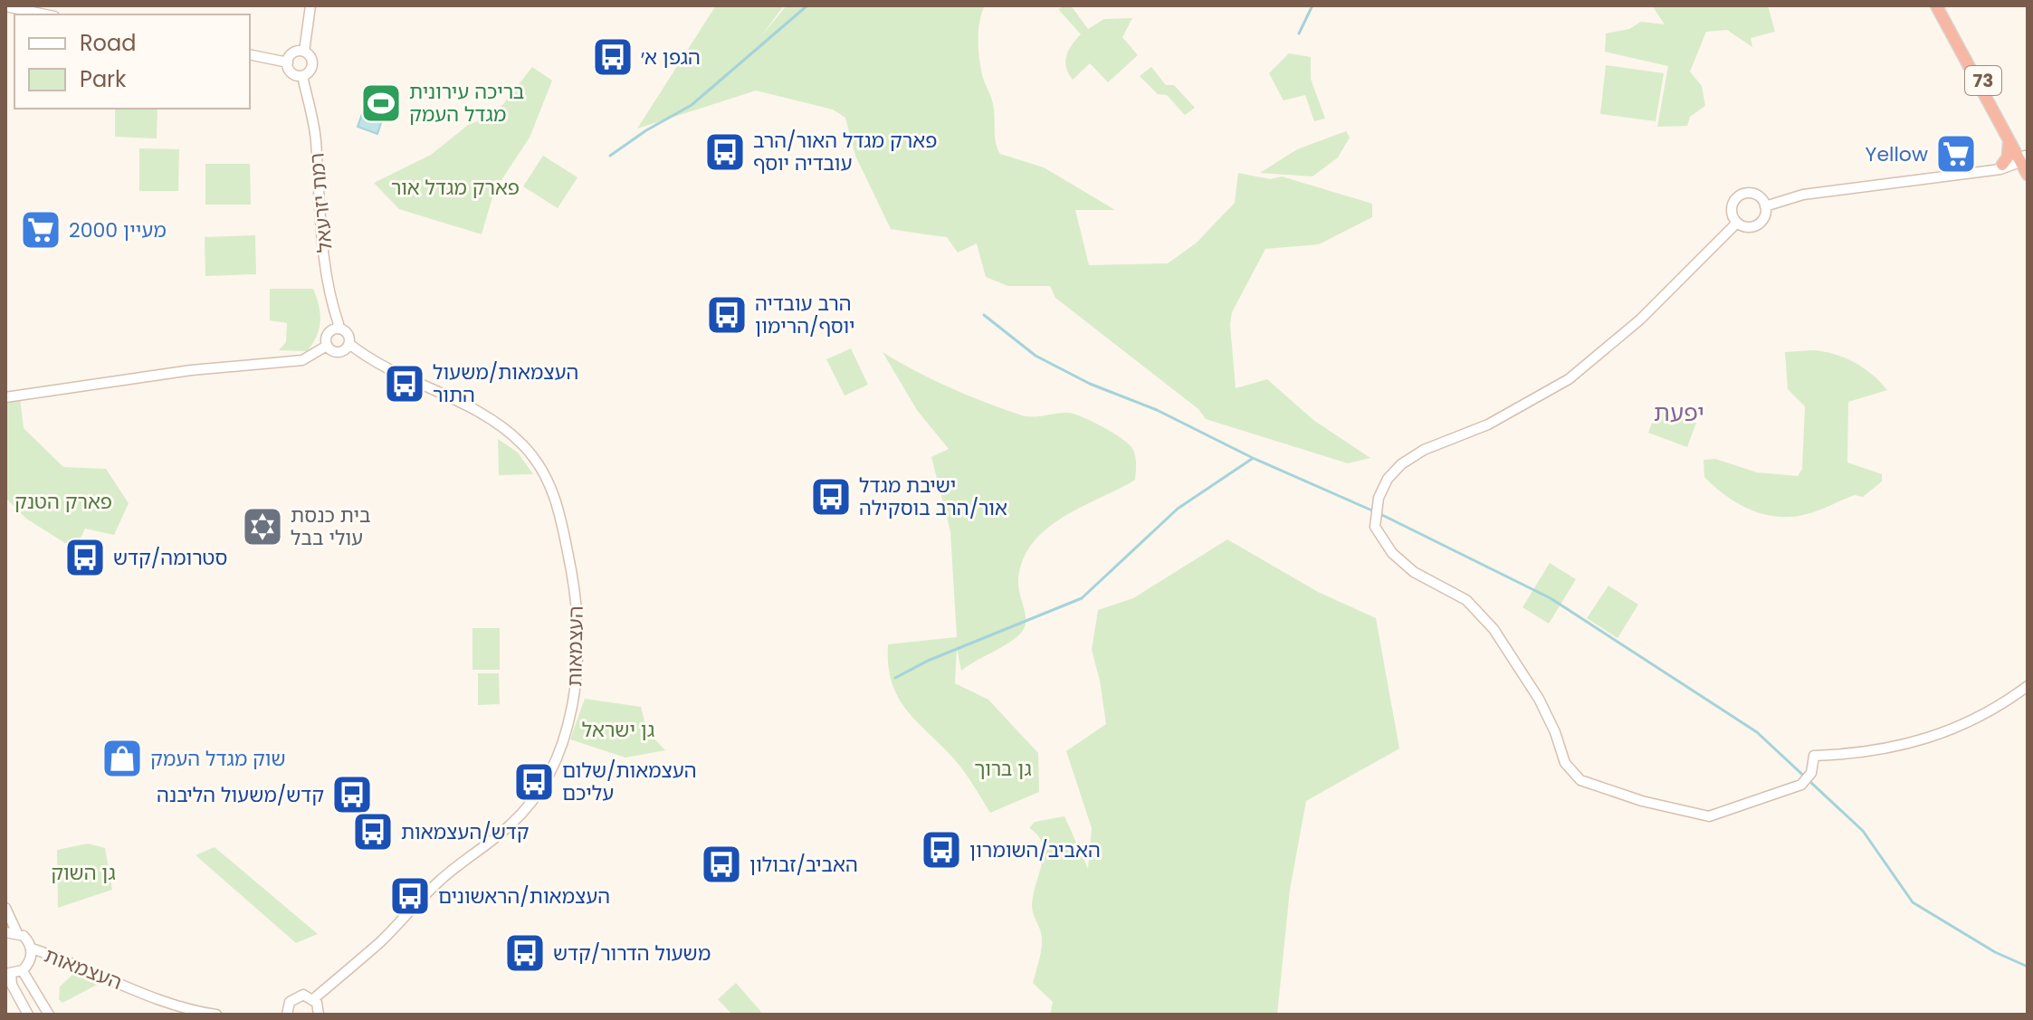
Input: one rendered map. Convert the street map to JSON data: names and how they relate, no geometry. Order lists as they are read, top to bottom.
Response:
{
  "streets": {
    "highway": ["73"],
    "street": ["רמת יזרעאל", "העצמאות"]
  },
  "crossings": [
    ["רמת יזרעאל", "העצמאות"]
  ],
  "districts": ["יפעת"],
  "parks": [
    "פארק מגדל אור",
    "פארק הטנק",
    "גן ישראל",
    "גן ברוך",
    "גן השוק"
  ],
  "places": {
    "bus stop": [
      "הגפן א׳",
      "פארק מגדל האור/הרב עובדיה יוסף",
      "הרב עובדיה יוסף/הרימון",
      "העצמאות/משעול התור",
      "ישיבת מגדל אור/הרב בוסקילה",
      "סטרומה/קדש",
      "העצמאות/שלום עליכם",
      "קדש/משעול הליבנה",
      "קדש/העצמאות",
      "האביב/השומרון",
      "האביב/זבולון",
      "העצמאות/הראשונים",
      "משעול הדרור/קדש"
    ],
    "sports": ["בריכה עירונית מגדל העמק"],
    "supermarket": ["Yellow", "מעיין 2000"],
    "synagogue": ["בית כנסת עולי בבל"],
    "shop": ["שוק מגדל העמק"]
  },
  "legend": ["Road", "Park"]
}
